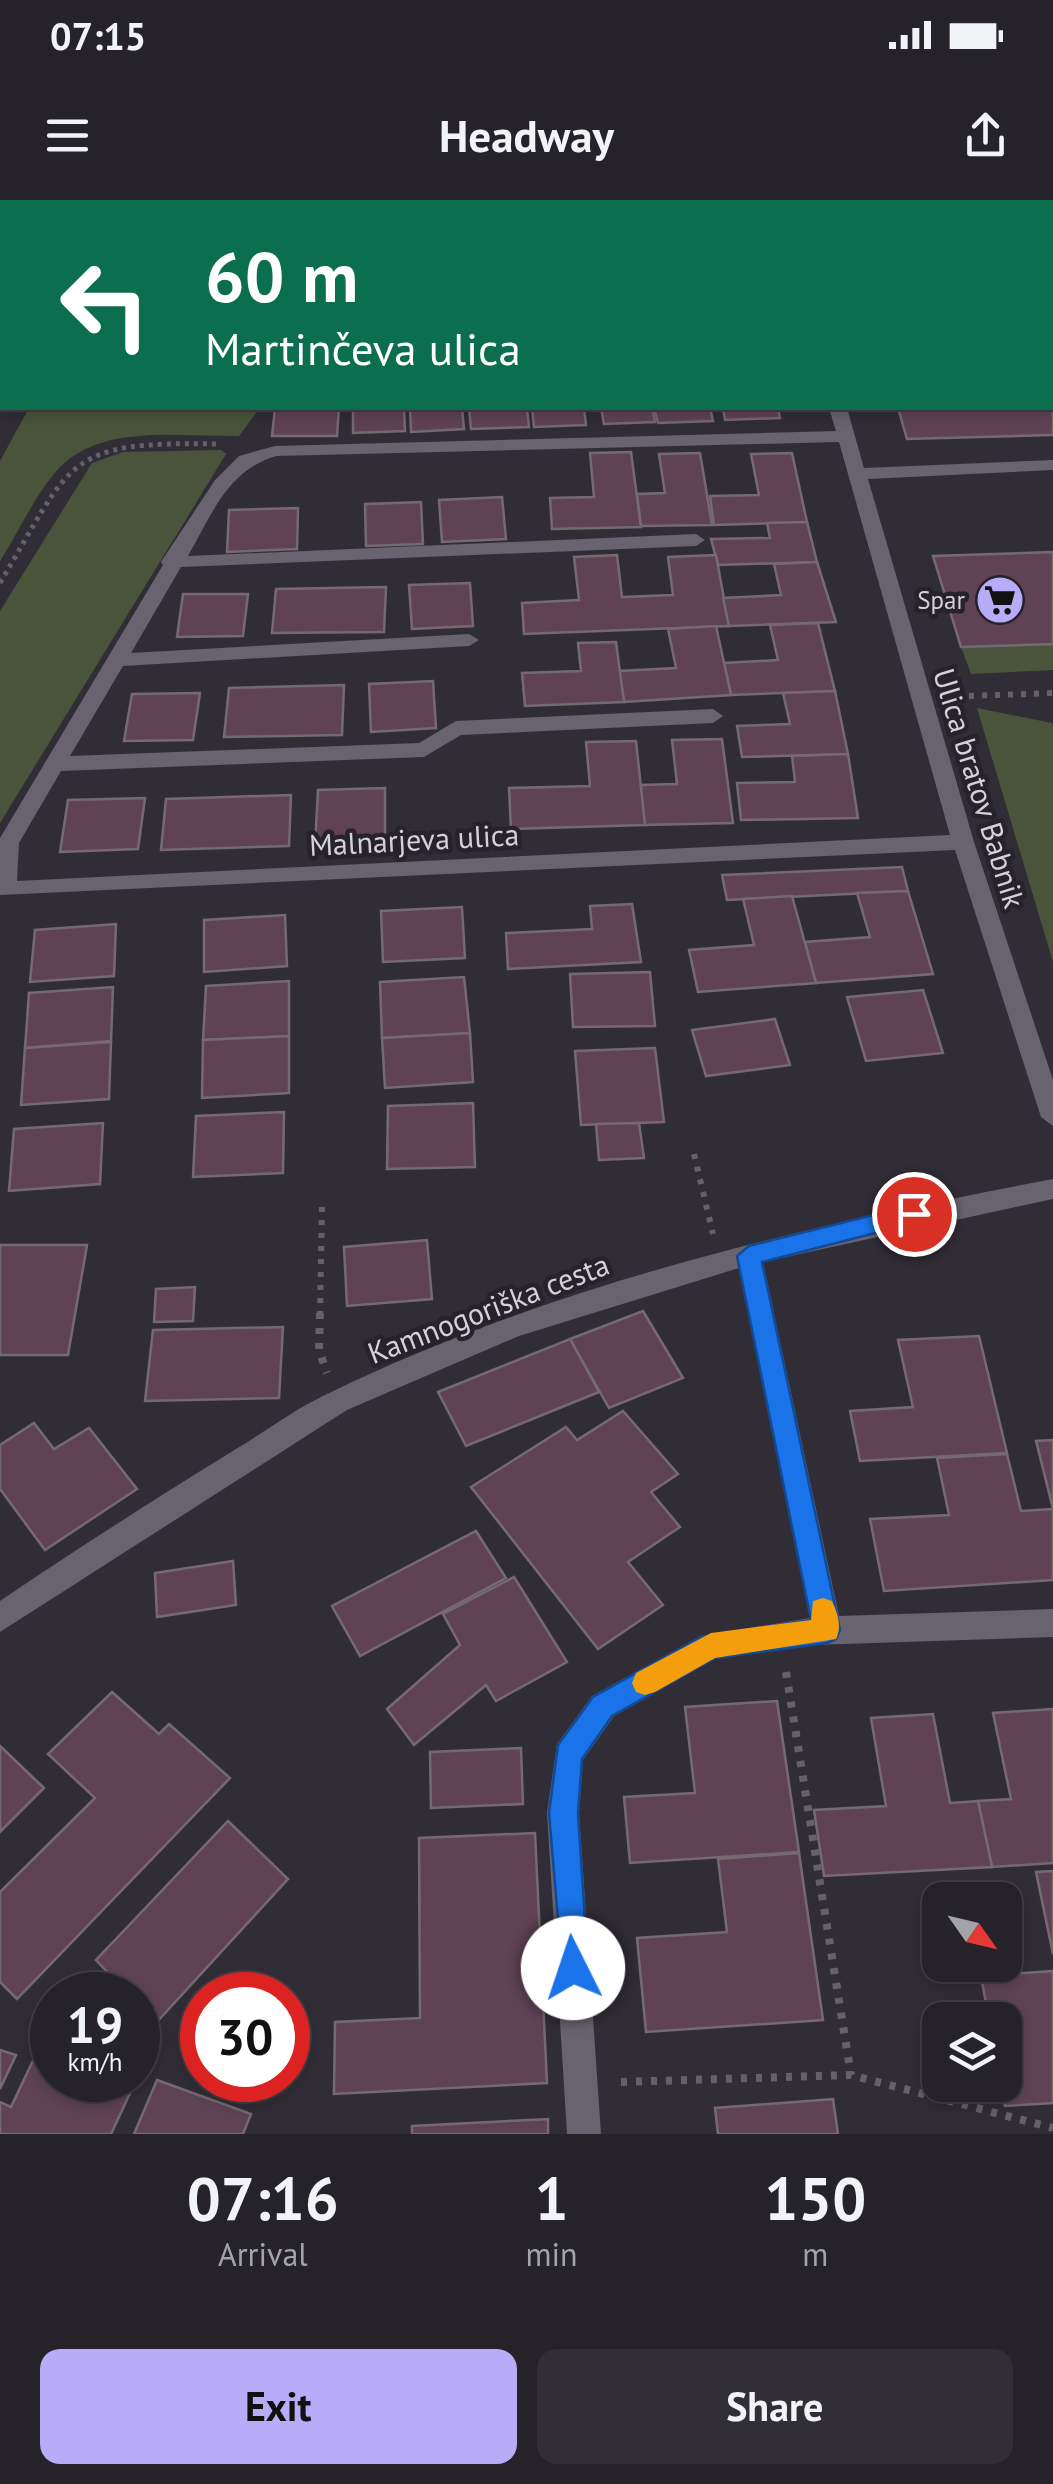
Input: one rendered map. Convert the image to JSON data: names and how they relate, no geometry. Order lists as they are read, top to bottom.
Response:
{
  "streets": {
    "street": ["Ulica bratov Babnik", "Malnarjeva ulica", "Kamnogoriška cesta"]
  },
  "crossings": [
    ["Ulica bratov Babnik", "Malnarjeva ulica"]
  ],
  "places": {
    "supermarket": ["Spar"]
  },
  "north": "bottom right",
  "page": {
    "status": "07:15",
    "header": "Headway",
    "turn": ["60 m", "Martinčeva ulica"],
    "speed": "19 km/h",
    "limit": "30",
    "eta": [
      "07:16",
      "Arrival",
      "1",
      "min",
      "150",
      "m"
    ],
    "buttons": ["Exit", "Share"]
  }
}
